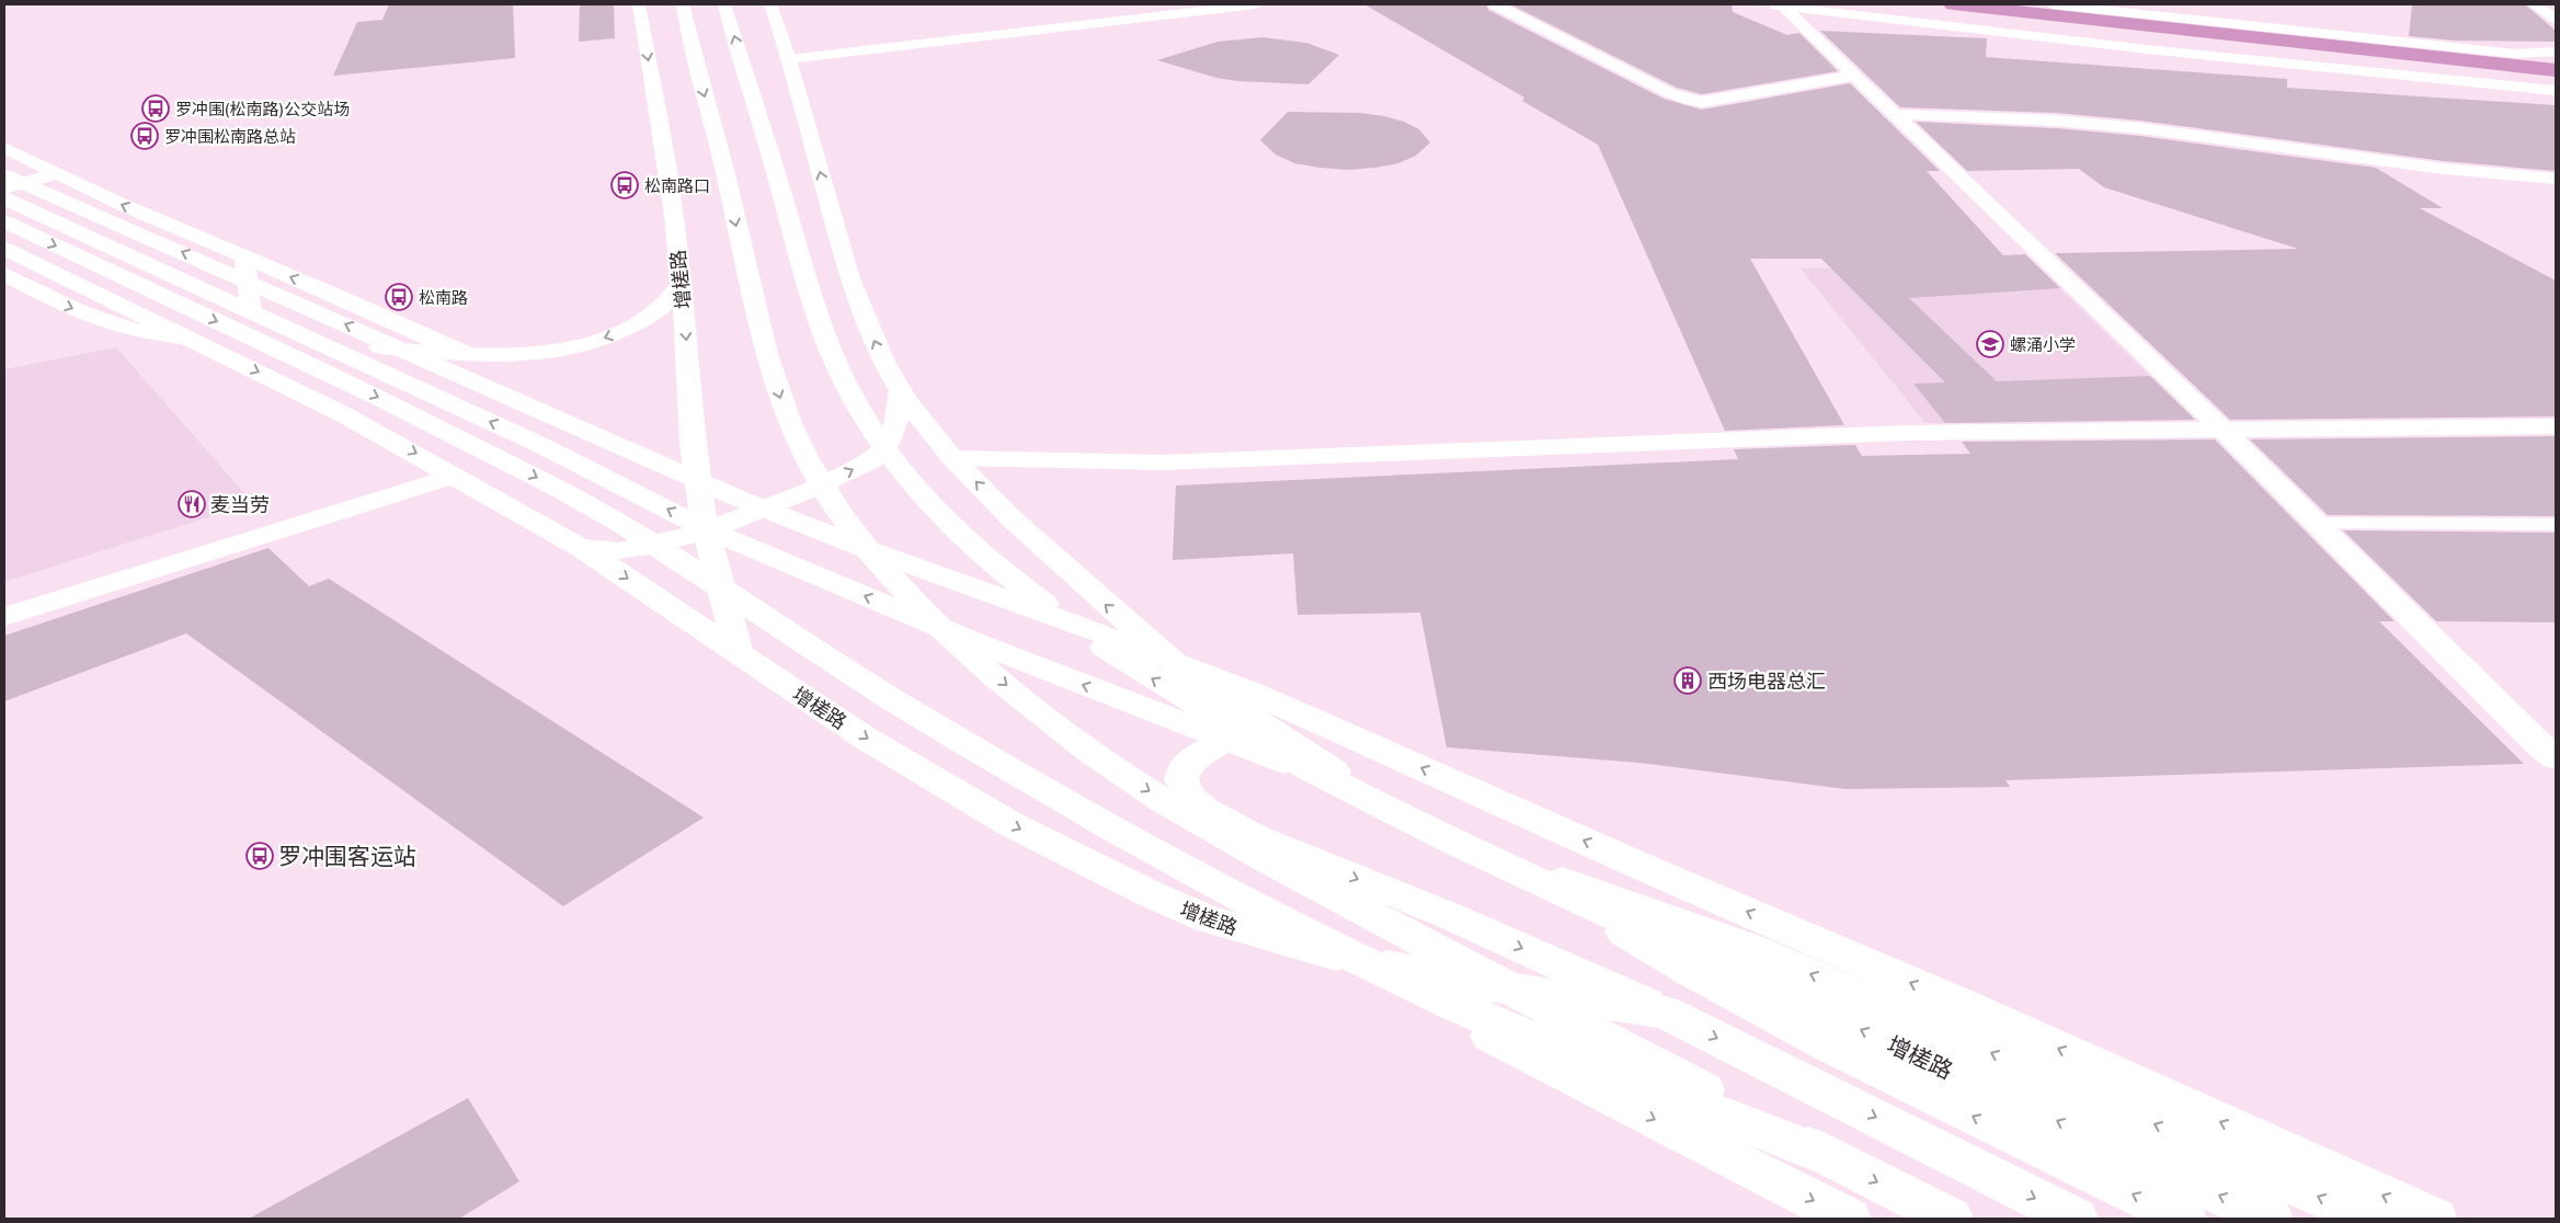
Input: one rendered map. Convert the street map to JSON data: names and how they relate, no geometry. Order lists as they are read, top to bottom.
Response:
{
  "streets": {
    "main road": ["增槎路"]
  },
  "places": {
    "bus stop": [
      "罗冲围(松南路)公交站场",
      "罗冲围松南路总站",
      "松南路口",
      "松南路",
      "罗冲围客运站"
    ],
    "school or university": ["螺涌小学"],
    "restaurant": ["麦当劳"],
    "building": ["西场电器总汇"]
  }
}
